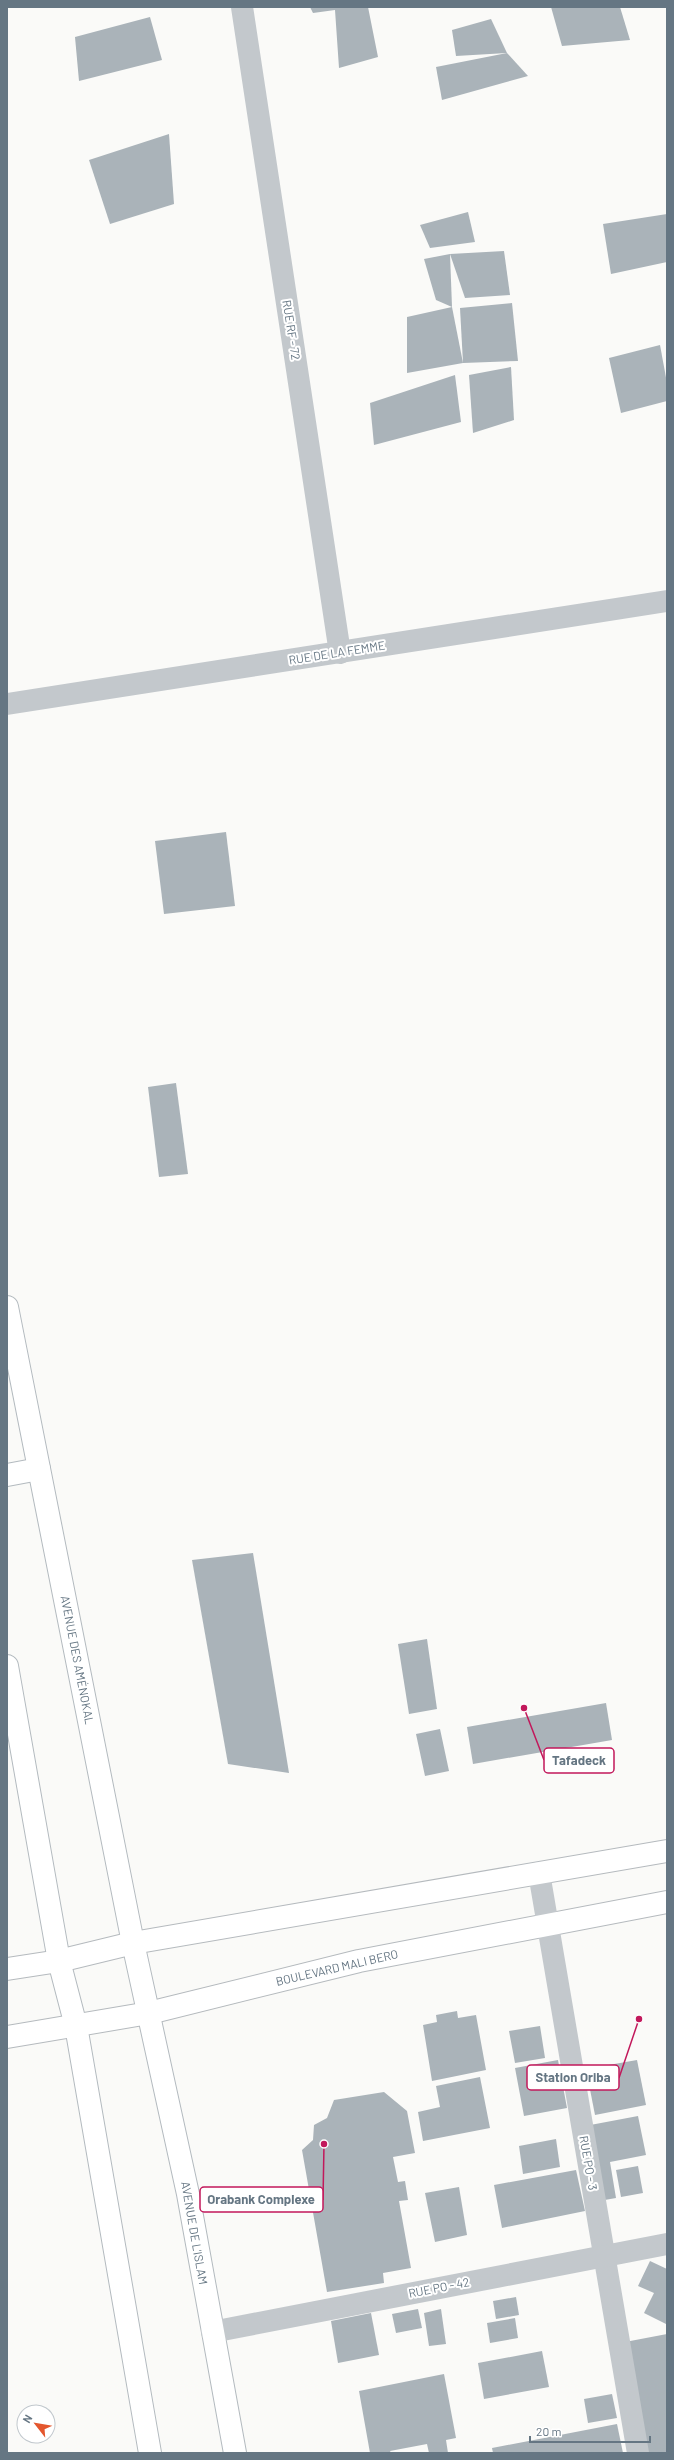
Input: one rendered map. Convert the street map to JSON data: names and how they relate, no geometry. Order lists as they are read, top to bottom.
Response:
{
  "streets": {
    "main road": ["AVENUE DES AMÉNOKAL", "BOULEVARD MALI BERO", "AVENUE DE L'ISLAM"],
    "street": [
      "RUE RF - 72",
      "RUE DE LA FEMME",
      "RUE PO - 3",
      "RUE PO - 42"
    ]
  },
  "crossings": [
    ["RUE RF - 72", "RUE DE LA FEMME"],
    ["AVENUE DES AMÉNOKAL", "BOULEVARD MALI BERO"],
    ["AVENUE DES AMÉNOKAL", "AVENUE DE L'ISLAM"],
    ["BOULEVARD MALI BERO", "RUE PO - 3"],
    ["BOULEVARD MALI BERO", "AVENUE DE L'ISLAM"],
    ["RUE PO - 3", "RUE PO - 42"],
    ["AVENUE DE L'ISLAM", "RUE PO - 42"]
  ],
  "places": ["Tafadeck", "Station Oriba", "Orabank Complexe"],
  "scale_bar": "20 m",
  "north": "top left"
}
